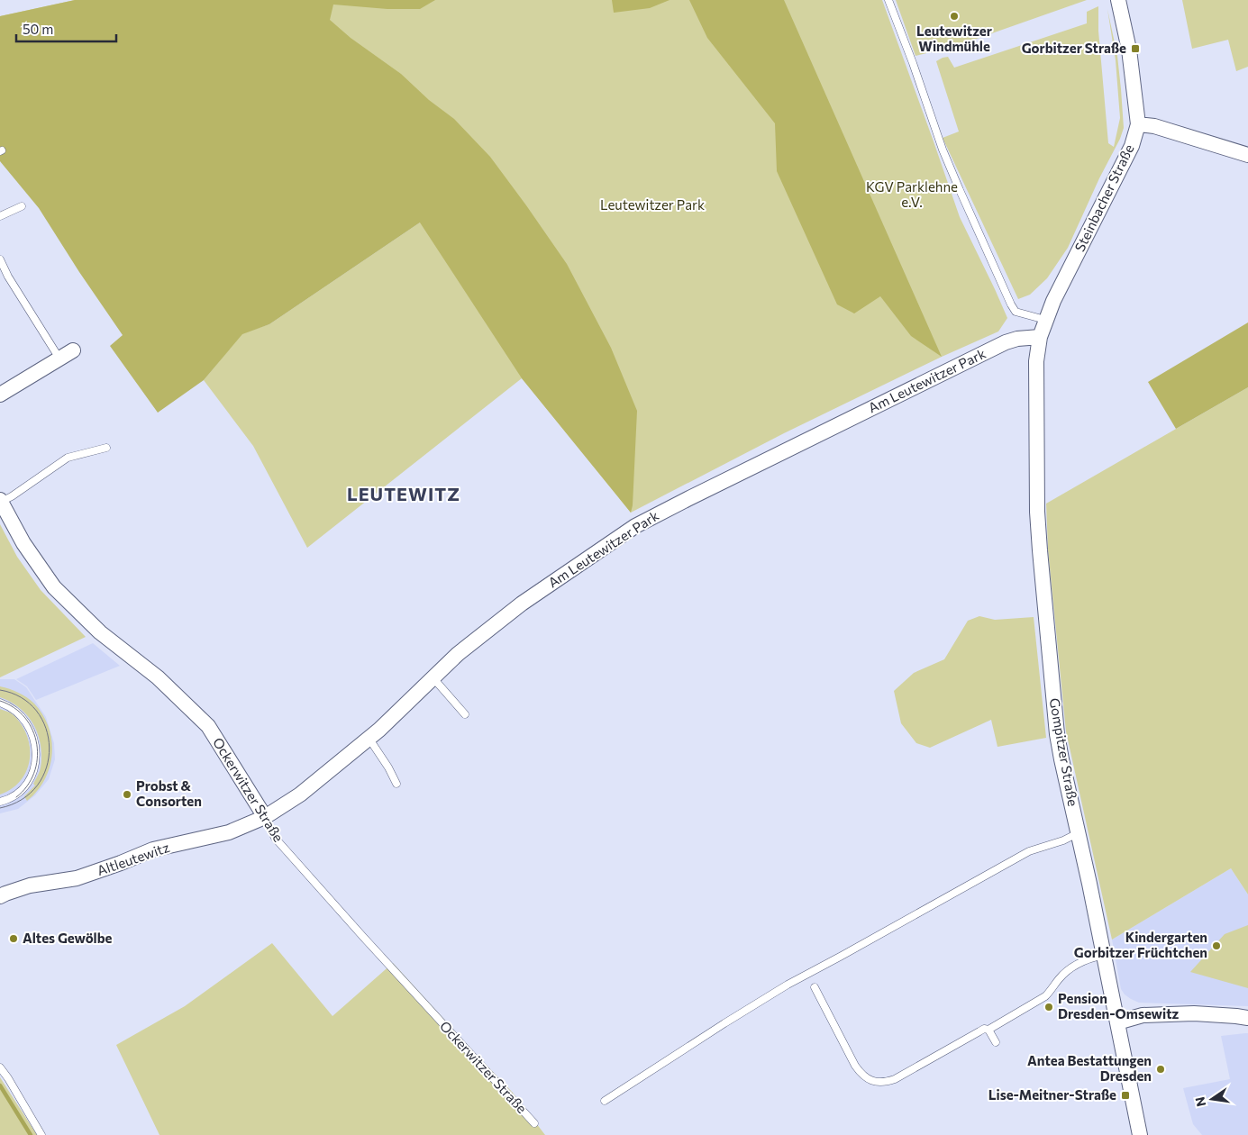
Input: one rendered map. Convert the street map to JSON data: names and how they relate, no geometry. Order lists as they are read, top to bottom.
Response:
{
  "streets": {
    "street": [
      "Steinbacher Straße",
      "Am Leutewitzer Park",
      "Gompitzer Straße",
      "Ockerwitzer Straße",
      "Altleutewitz"
    ]
  },
  "crossings": [
    ["Steinbacher Straße", "Am Leutewitzer Park"],
    ["Steinbacher Straße", "Gompitzer Straße"],
    ["Am Leutewitzer Park", "Gompitzer Straße"],
    ["Am Leutewitzer Park", "Ockerwitzer Straße"],
    ["Am Leutewitzer Park", "Altleutewitz"],
    ["Ockerwitzer Straße", "Altleutewitz"]
  ],
  "districts": ["LEUTEWITZ"],
  "parks": ["KGV Parklehne e.V.", "Leutewitzer Park"],
  "places": {
    "other": [
      "Leutewitzer Windmühle",
      "Probst & Consorten",
      "Altes Gewölbe",
      "Kindergarten Gorbitzer Früchtchen",
      "Pension Dresden-Omsewitz",
      "Antea Bestattungen Dresden"
    ],
    "transit": ["Gorbitzer Straße", "Lise-Meitner-Straße"]
  },
  "scale_bar": "50 m",
  "north": "left"
}
